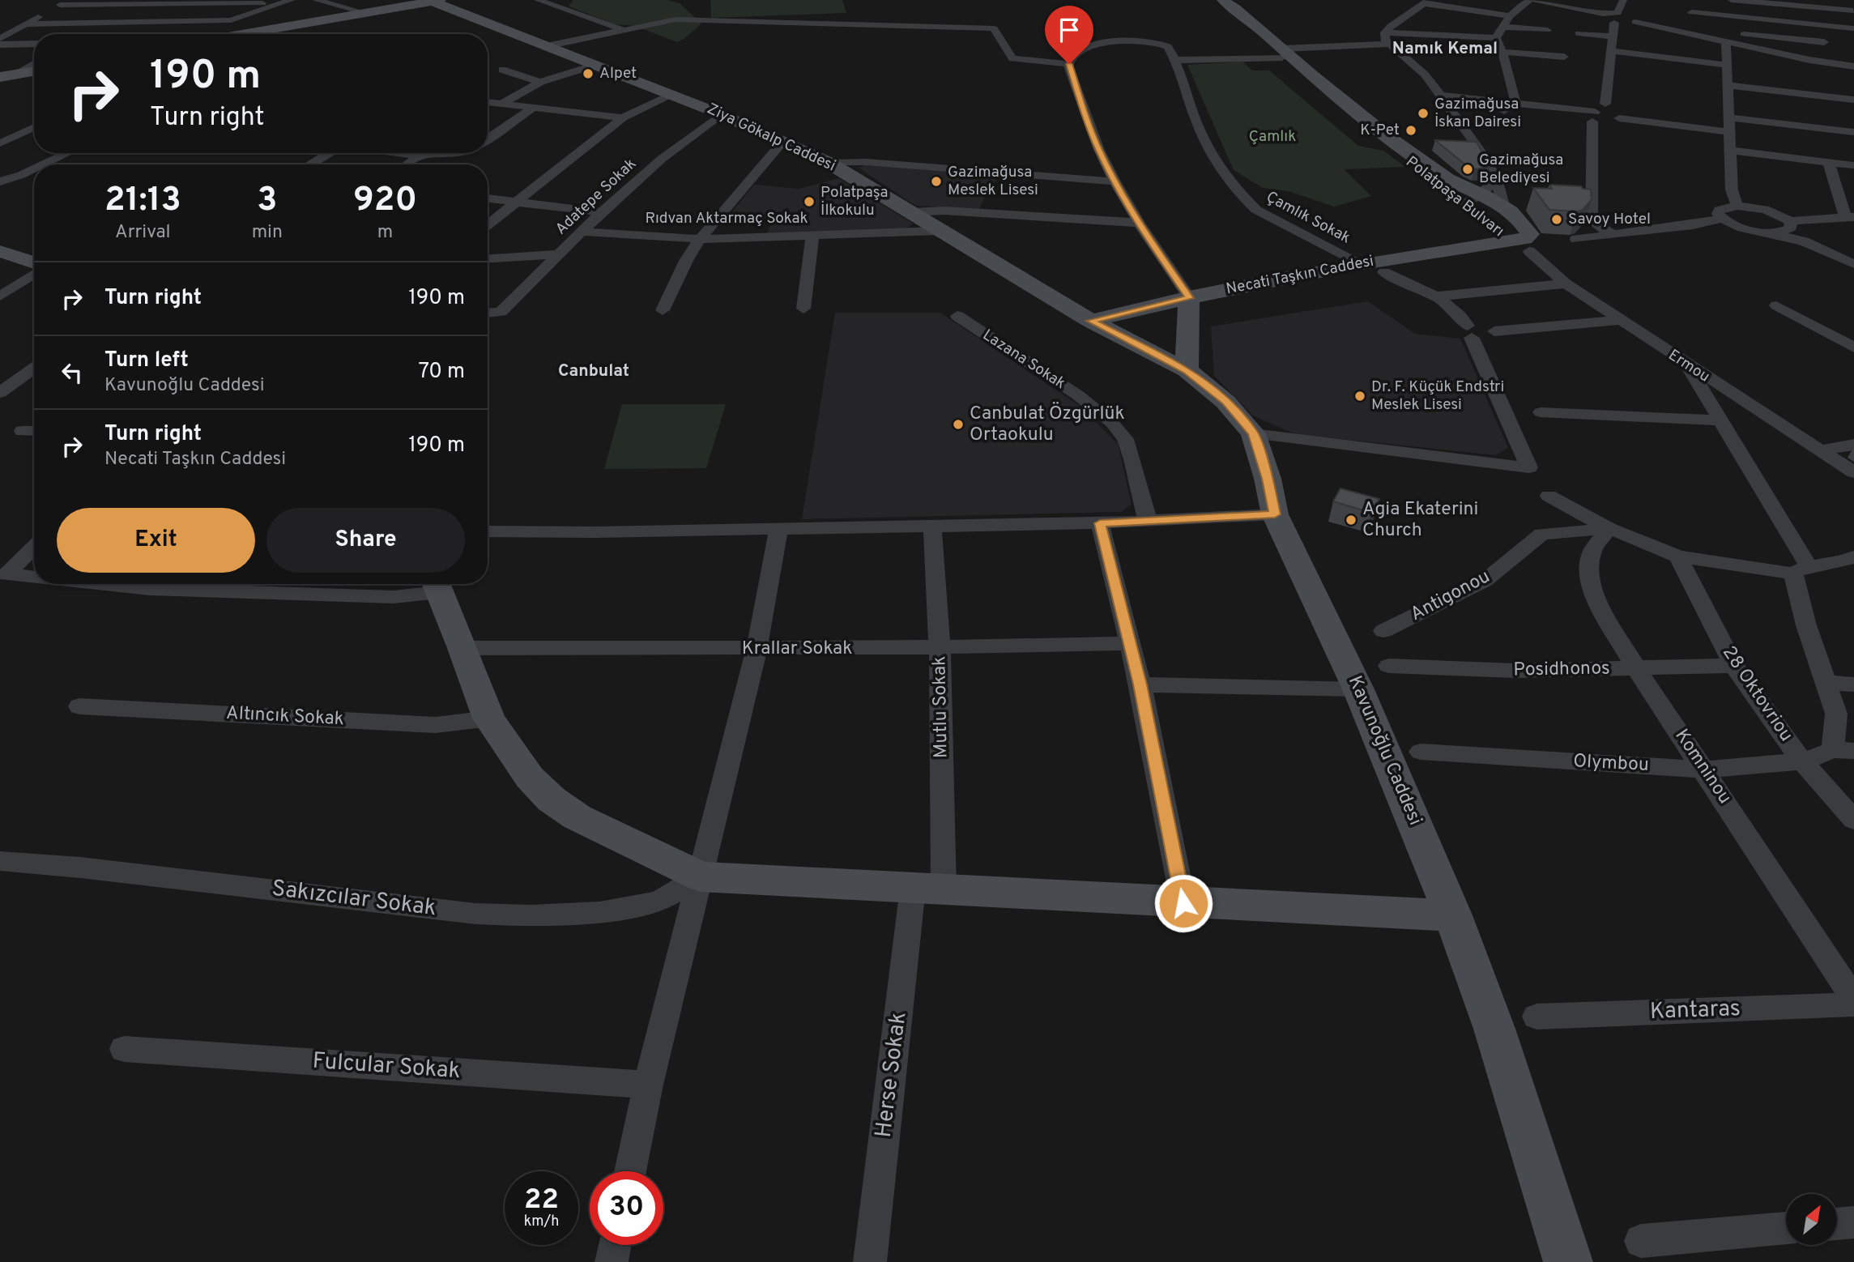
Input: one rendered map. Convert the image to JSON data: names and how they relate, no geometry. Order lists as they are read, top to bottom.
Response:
{
  "streets": {
    "main road": [
      "Ziya Gökalp Caddesi",
      "Polatpaşa Bulvarı",
      "Necati Taşkın Caddesi",
      "Kavunoğlu Caddesi"
    ],
    "street": [
      "Adatepe Sokak",
      "Çamlık Sokak",
      "Rıdvan Aktarmaç Sokak",
      "Lazana Sokak",
      "Ermou",
      "Antigonou",
      "Krallar Sokak",
      "Posidhonos",
      "28 Oktovriou",
      "Mutlu Sokak",
      "Altıncık Sokak",
      "Olymbou",
      "Komninou",
      "Sakızcılar Sokak",
      "Kantaras",
      "Fulcular Sokak",
      "Herse Sokak"
    ]
  },
  "crossings": [
    ["Ziya Gökalp Caddesi", "Adatepe Sokak"],
    ["Ziya Gökalp Caddesi", "Rıdvan Aktarmaç Sokak"],
    ["Ziya Gökalp Caddesi", "Necati Taşkın Caddesi"],
    ["Ziya Gökalp Caddesi", "Kavunoğlu Caddesi"],
    ["Adatepe Sokak", "Rıdvan Aktarmaç Sokak"],
    ["Polatpaşa Bulvarı", "Necati Taşkın Caddesi"],
    ["Polatpaşa Bulvarı", "Ermou"],
    ["Çamlık Sokak", "Necati Taşkın Caddesi"],
    ["Necati Taşkın Caddesi", "Ermou"],
    ["Necati Taşkın Caddesi", "Kavunoğlu Caddesi"],
    ["Antigonou", "Komninou"],
    ["Krallar Sokak", "Mutlu Sokak"],
    ["Posidhonos", "28 Oktovriou"],
    ["Posidhonos", "Komninou"],
    ["28 Oktovriou", "Olymbou"],
    ["Mutlu Sokak", "Herse Sokak"],
    ["Olymbou", "Komninou"]
  ],
  "districts": ["Namık Kemal", "Canbulat"],
  "parks": ["Çamlık"],
  "places": [
    "Alpet",
    "Gazimağusa İskan Dairesi",
    "K-Pet",
    "Gazimağusa Belediyesi",
    "Gazimağusa Meslek Lisesi",
    "Polatpaşa İlkokulu",
    "Savoy Hotel",
    "Dr. F. Küçük Endstri Meslek Lisesi",
    "Canbulat Özgürlük Ortaokulu",
    "Agia Ekaterini Church"
  ],
  "north": "top right",
  "page": {
    "turn": ["190 m", "Turn right"],
    "eta": [
      "21:13",
      "Arrival",
      "3",
      "min",
      "920",
      "m"
    ],
    "list": [
      {
        "name": "Turn right",
        "value": "190 m"
      },
      {
        "name": "Turn left",
        "note": "Kavunoğlu Caddesi",
        "value": "70 m"
      },
      {
        "name": "Turn right",
        "note": "Necati Taşkın Caddesi",
        "value": "190 m"
      }
    ],
    "buttons": ["Exit", "Share"],
    "speed": "22 km/h",
    "limit": "30"
  }
}
